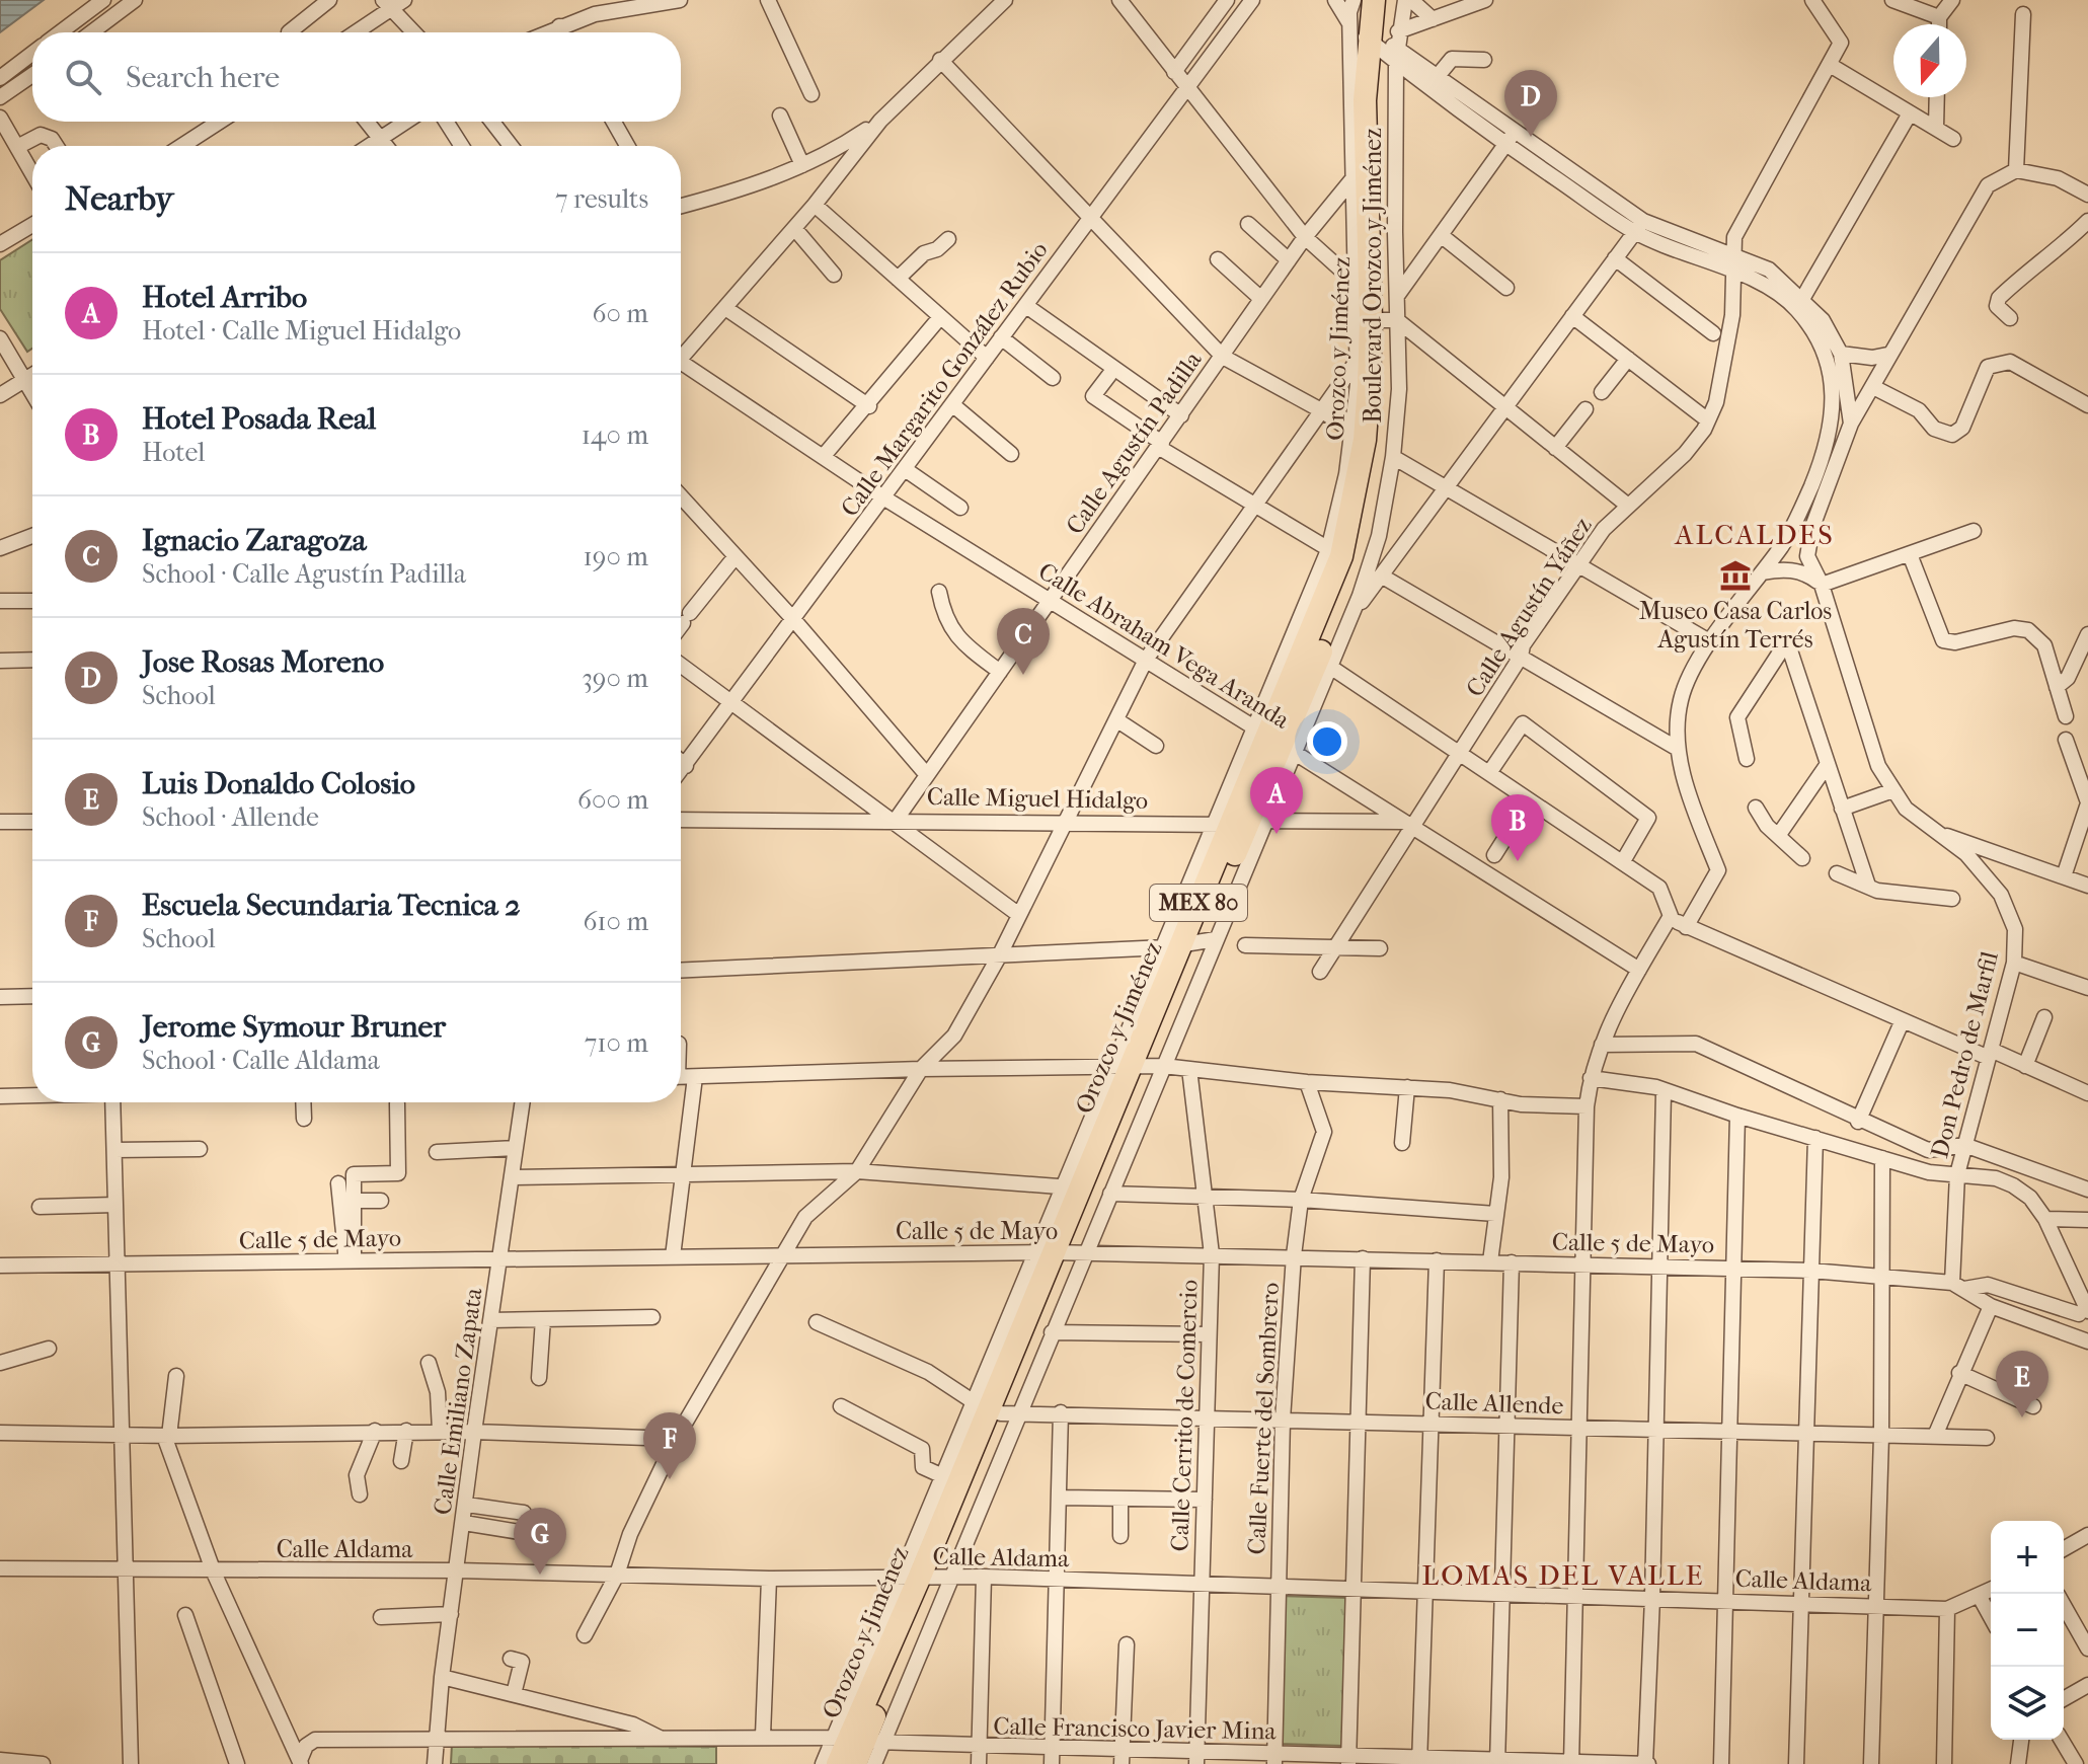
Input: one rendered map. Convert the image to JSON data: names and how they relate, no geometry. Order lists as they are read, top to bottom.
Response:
{
  "streets": {
    "highway": ["Orozco y Jiménez", "MEX 80"],
    "street": [
      "Boulevard Orozco y Jiménez",
      "Calle Margarito González Rubio",
      "Calle Agustín Padilla",
      "Calle Agustín Yáñez",
      "Calle Abraham Vega Aranda",
      "Calle Miguel Hidalgo",
      "Don Pedro de Marfil",
      "Calle 5 de Mayo",
      "Calle Emiliano Zapata",
      "Calle Allende",
      "Calle Cerrito de Comercio",
      "Calle Fuerte del Sombrero",
      "Calle Aldama",
      "Calle Francisco Javier Mina"
    ]
  },
  "crossings": [
    ["Boulevard Orozco y Jiménez", "Orozco y Jiménez"],
    ["Boulevard Orozco y Jiménez", "Calle Abraham Vega Aranda"],
    ["Boulevard Orozco y Jiménez", "Calle Miguel Hidalgo"],
    ["Boulevard Orozco y Jiménez", "Calle 5 de Mayo"],
    ["Boulevard Orozco y Jiménez", "Calle Allende"],
    ["Boulevard Orozco y Jiménez", "Calle Aldama"],
    ["Boulevard Orozco y Jiménez", "Calle Francisco Javier Mina"],
    ["Orozco y Jiménez", "Calle Agustín Padilla"],
    ["Orozco y Jiménez", "Calle Abraham Vega Aranda"],
    ["Orozco y Jiménez", "Calle Miguel Hidalgo"],
    ["Orozco y Jiménez", "Calle 5 de Mayo"],
    ["Orozco y Jiménez", "Calle Allende"],
    ["Orozco y Jiménez", "Calle Aldama"],
    ["Orozco y Jiménez", "Calle Francisco Javier Mina"],
    ["Calle Margarito González Rubio", "Calle Abraham Vega Aranda"],
    ["Calle Agustín Padilla", "Calle Abraham Vega Aranda"],
    ["Calle Agustín Padilla", "Calle Miguel Hidalgo"],
    ["Calle Agustín Yáñez", "Calle Abraham Vega Aranda"],
    ["Calle Agustín Yáñez", "Calle Miguel Hidalgo"],
    ["Calle Abraham Vega Aranda", "Calle Miguel Hidalgo"],
    ["Don Pedro de Marfil", "Calle 5 de Mayo"],
    ["Calle 5 de Mayo", "Calle Emiliano Zapata"],
    ["Calle 5 de Mayo", "Calle Cerrito de Comercio"],
    ["Calle 5 de Mayo", "Calle Fuerte del Sombrero"],
    ["Calle Emiliano Zapata", "Calle Aldama"],
    ["Calle Emiliano Zapata", "Calle Francisco Javier Mina"],
    ["Calle Allende", "Calle Cerrito de Comercio"],
    ["Calle Allende", "Calle Fuerte del Sombrero"],
    ["Calle Cerrito de Comercio", "Calle Aldama"],
    ["Calle Cerrito de Comercio", "Calle Francisco Javier Mina"],
    ["Calle Fuerte del Sombrero", "Calle Aldama"],
    ["Calle Fuerte del Sombrero", "Calle Francisco Javier Mina"]
  ],
  "districts": ["ALCALDES", "LOMAS DEL VALLE"],
  "places": {
    "museum": ["Museo Casa Carlos Agustín Terrés"]
  },
  "north": "bottom",
  "page": {
    "search": "Search here",
    "pins": [
      "D",
      "C",
      "A",
      "B",
      "E",
      "F",
      "G"
    ],
    "heading": ["Nearby", "7 results"],
    "list": [
      {
        "mark": "A",
        "name": "Hotel Arribo",
        "note": "Hotel · Calle Miguel Hidalgo",
        "value": "60 m"
      },
      {
        "mark": "B",
        "name": "Hotel Posada Real",
        "note": "Hotel",
        "value": "140 m"
      },
      {
        "mark": "C",
        "name": "Ignacio Zaragoza",
        "note": "School · Calle Agustín Padilla",
        "value": "190 m"
      },
      {
        "mark": "D",
        "name": "Jose Rosas Moreno",
        "note": "School",
        "value": "390 m"
      },
      {
        "mark": "E",
        "name": "Luis Donaldo Colosio",
        "note": "School · Allende",
        "value": "600 m"
      },
      {
        "mark": "F",
        "name": "Escuela Secundaria Tecnica 2",
        "note": "School",
        "value": "610 m"
      },
      {
        "mark": "G",
        "name": "Jerome Symour Bruner",
        "note": "School · Calle Aldama",
        "value": "710 m"
      }
    ],
    "map_buttons": ["+", "−"]
  }
}
